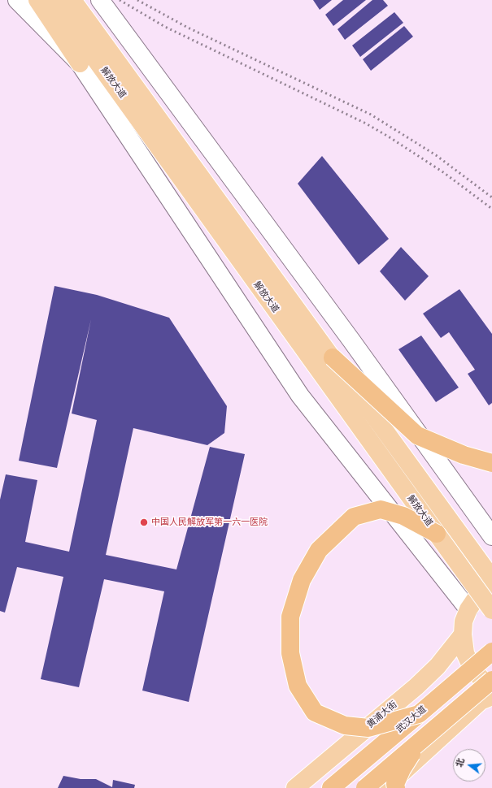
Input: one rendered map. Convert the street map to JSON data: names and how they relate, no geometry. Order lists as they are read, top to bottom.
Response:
{
  "streets": {
    "highway": ["武汉大道"],
    "main road": ["解放大道", "黄浦大街"]
  },
  "places": ["中国人民解放军第一六一医院"],
  "north": "left"
}
